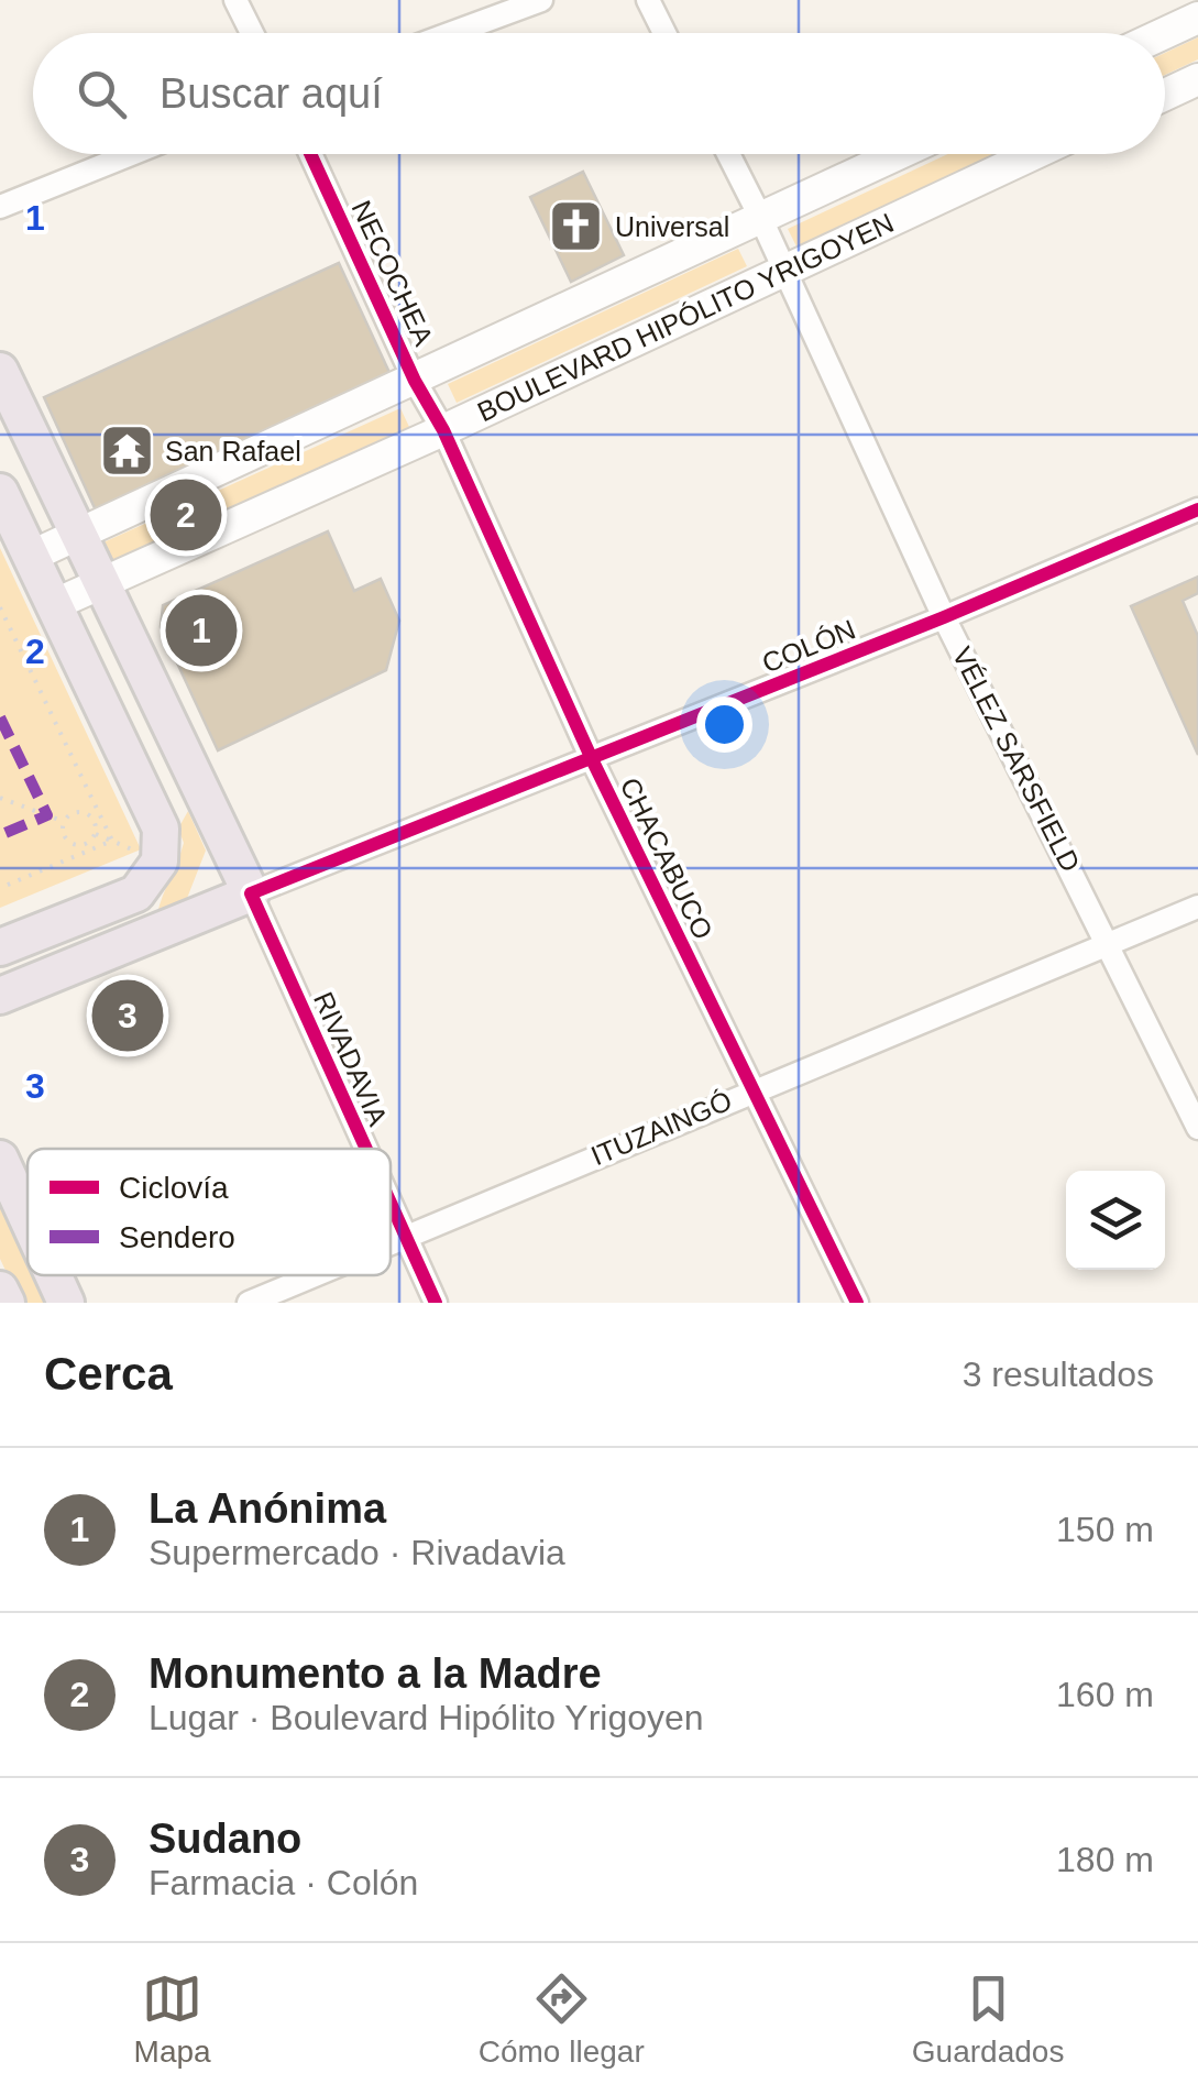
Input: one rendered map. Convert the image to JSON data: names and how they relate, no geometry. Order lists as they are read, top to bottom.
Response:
{
  "streets": {
    "main road": ["BOULEVARD HIPÓLITO YRIGOYEN", "COLÓN", "RIVADAVIA"],
    "street": [
      "NECOCHEA",
      "VÉLEZ SARSFIELD",
      "CHACABUCO",
      "ITUZAINGÓ"
    ]
  },
  "crossings": [
    ["NECOCHEA", "BOULEVARD HIPÓLITO YRIGOYEN"],
    ["NECOCHEA", "CHACABUCO"],
    ["BOULEVARD HIPÓLITO YRIGOYEN", "VÉLEZ SARSFIELD"],
    ["BOULEVARD HIPÓLITO YRIGOYEN", "CHACABUCO"],
    ["BOULEVARD HIPÓLITO YRIGOYEN", "RIVADAVIA"],
    ["COLÓN", "VÉLEZ SARSFIELD"],
    ["COLÓN", "CHACABUCO"],
    ["COLÓN", "RIVADAVIA"],
    ["VÉLEZ SARSFIELD", "ITUZAINGÓ"],
    ["CHACABUCO", "ITUZAINGÓ"],
    ["RIVADAVIA", "ITUZAINGÓ"]
  ],
  "places": {
    "church": ["Universal"],
    "temple": ["San Rafael"]
  },
  "legend": ["Ciclovía", "Sendero"],
  "page": {
    "search": "Buscar aquí",
    "pins": ["2", "1", "3"],
    "heading": ["Cerca", "3 resultados"],
    "list": [
      {
        "mark": "1",
        "name": "La Anónima",
        "note": "Supermercado · Rivadavia",
        "value": "150 m"
      },
      {
        "mark": "2",
        "name": "Monumento a la Madre",
        "note": "Lugar · Boulevard Hipólito Yrigoyen",
        "value": "160 m"
      },
      {
        "mark": "3",
        "name": "Sudano",
        "note": "Farmacia · Colón",
        "value": "180 m"
      }
    ],
    "nav": ["Mapa", "Cómo llegar", "Guardados"]
  },
  "grid": {
    "rows": ["1", "2", "3"]
  }
}
